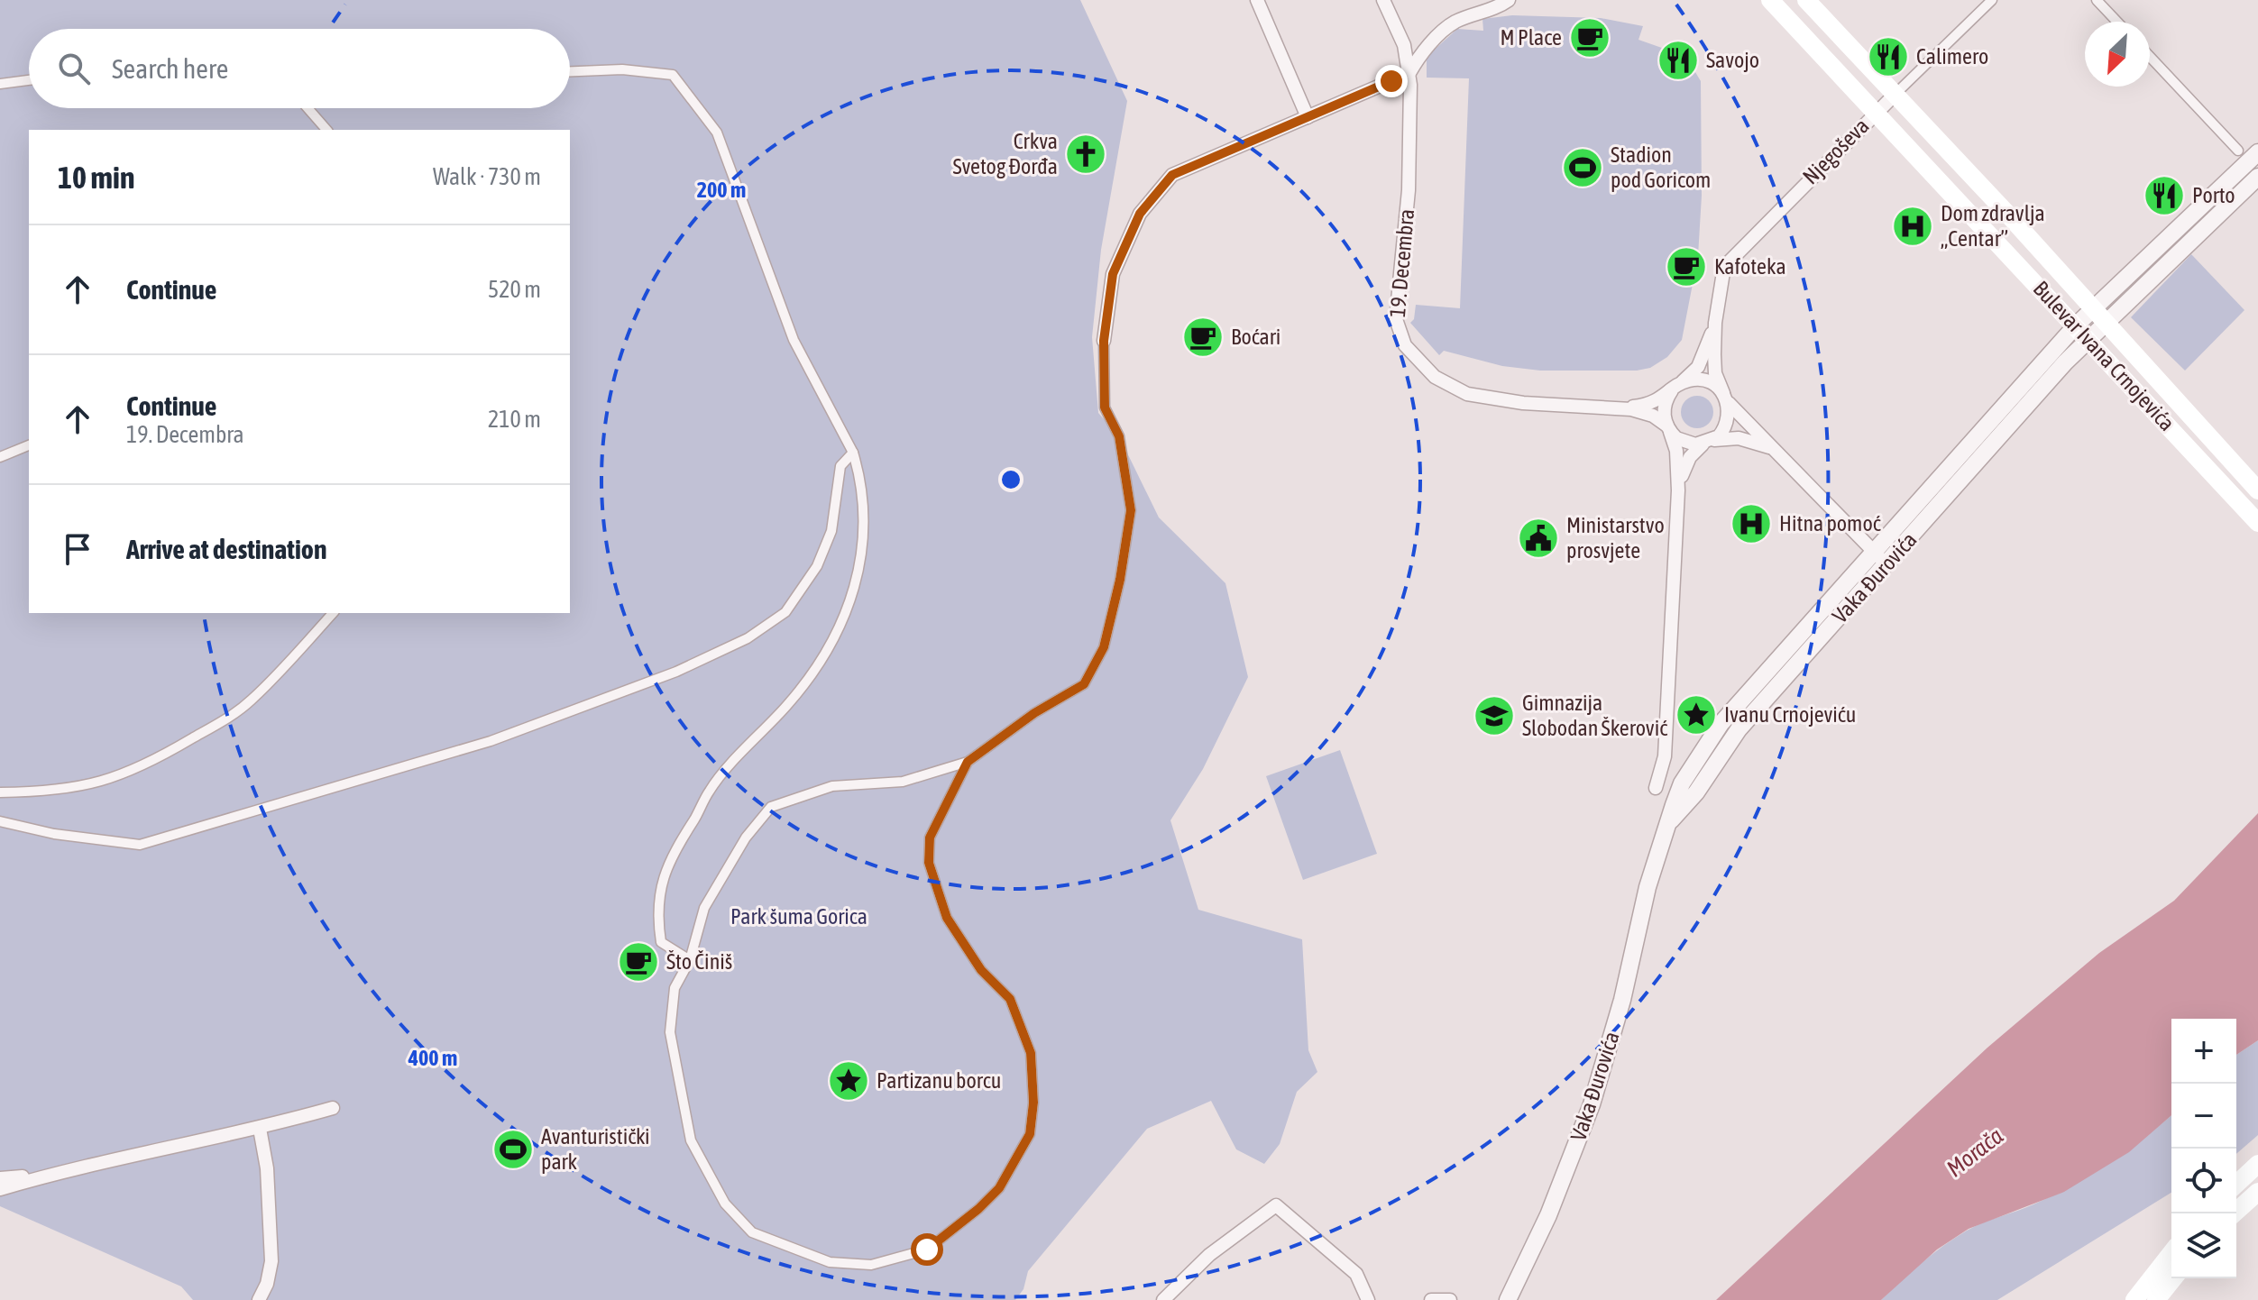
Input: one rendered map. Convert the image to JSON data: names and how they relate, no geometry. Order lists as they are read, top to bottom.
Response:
{
  "streets": {
    "main road": ["Bulevar Ivana Crnojevića"],
    "street": ["Njegoševa", "19. Decembra", "Vaka Đurovića"]
  },
  "crossings": [
    ["Njegoševa", "Bulevar Ivana Crnojevića"],
    ["19. Decembra", "Vaka Đurovića"],
    ["Bulevar Ivana Crnojevića", "Vaka Đurovića"]
  ],
  "water": ["Morača"],
  "parks": ["Park šuma Gorica"],
  "places": {
    "cafe": [
      "M Place",
      "Kafoteka",
      "Boćari",
      "Što Činiš"
    ],
    "restaurant": ["Calimero", "Savojo", "Porto"],
    "church": ["Crkva Svetog Đorđa"],
    "sports": ["Stadion pod Goricom", "Avanturistički park"],
    "hospital": ["Dom zdravlja „Centar”", "Hitna pomoć"],
    "public building": ["Ministarstvo prosvjete"],
    "place": ["Ivanu Crnojeviću", "Partizanu borcu"],
    "school or university": ["Gimnazija Slobodan Škerović"]
  },
  "north": "bottom left",
  "page": {
    "search": "Search here",
    "heading": ["10 min", "Walk · 730 m"],
    "list": [
      ["Continue", "520 m"],
      ["Continue", "19. Decembra", "210 m"],
      "Arrive at destination"
    ],
    "map_buttons": ["+", "−"]
  },
  "rings": ["200 m", "400 m"]
}
